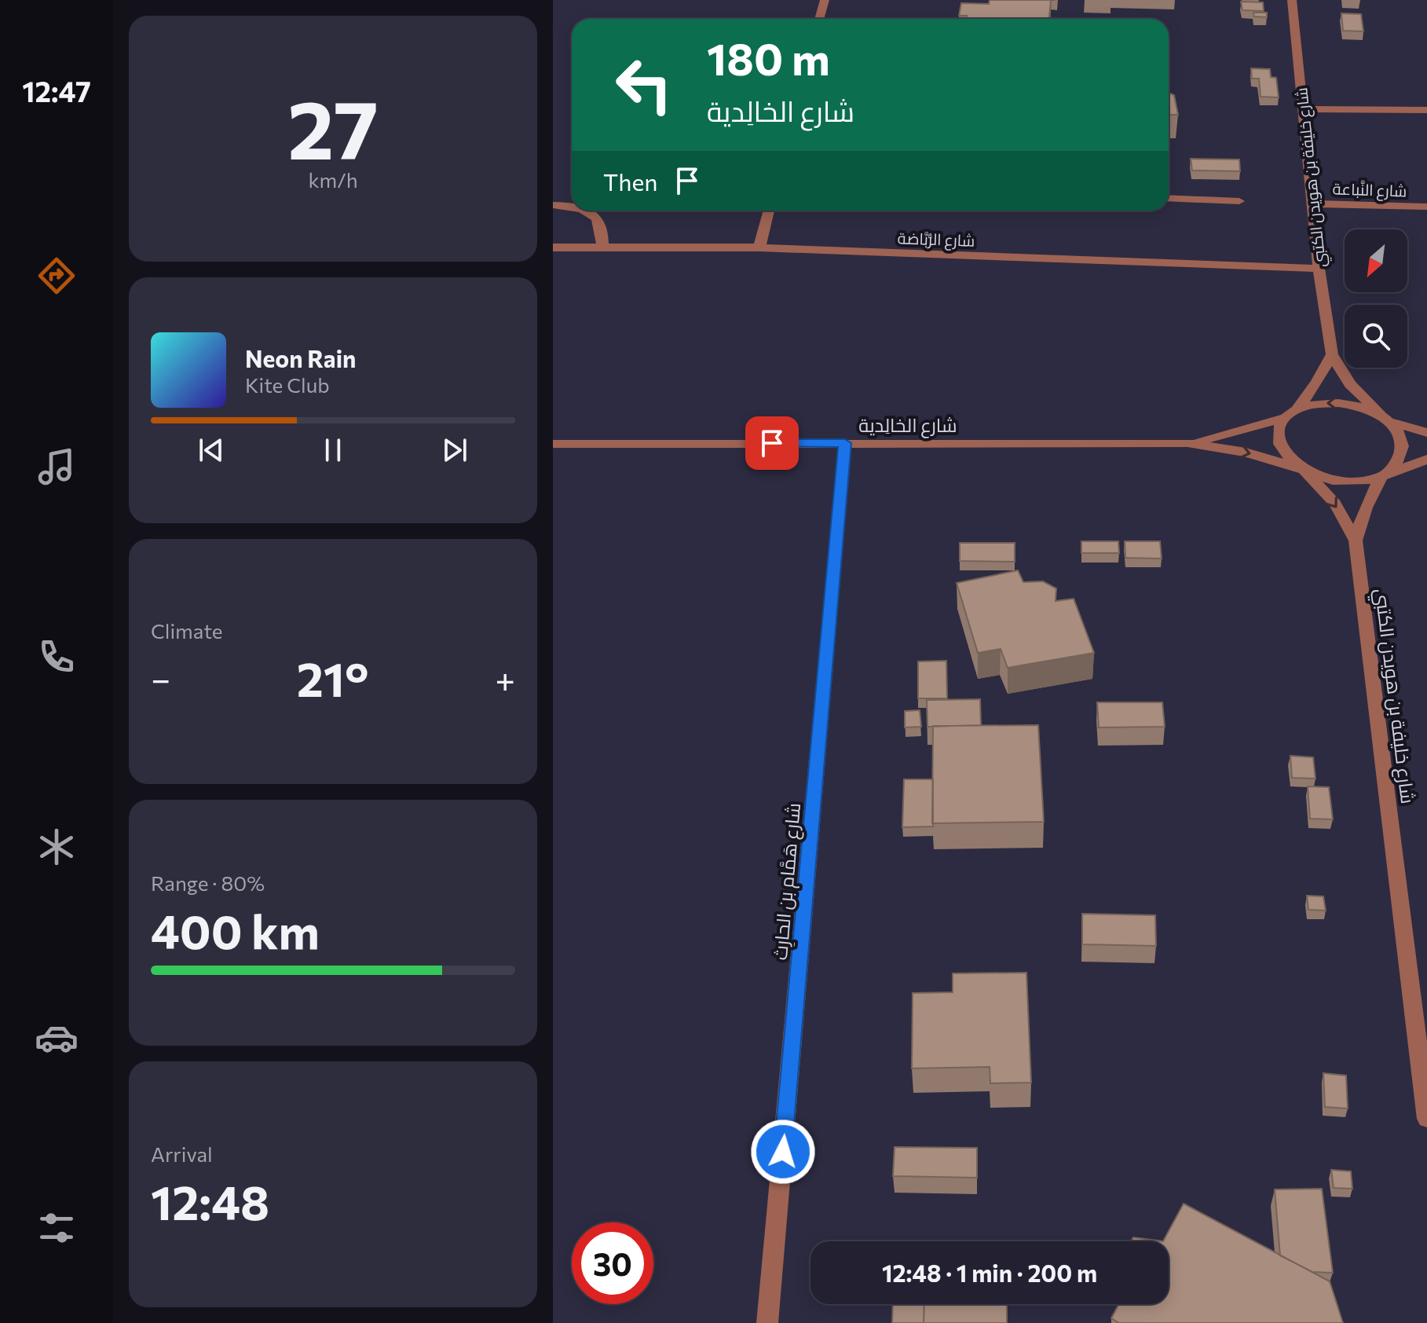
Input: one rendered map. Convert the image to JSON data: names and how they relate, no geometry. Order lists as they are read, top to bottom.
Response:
{
  "streets": {
    "street": [
      "شارع خليفة بن هويدن الكتبي",
      "شارع النَّباعة",
      "شارع الرُّبَّاضة",
      "شارع الخالِدية",
      "شارع هَمَّام بن الحارِث"
    ]
  },
  "crossings": [
    ["شارع خليفة بن هويدن الكتبي", "شارع النَّباعة"],
    ["شارع خليفة بن هويدن الكتبي", "شارع الرُّبَّاضة"],
    ["شارع خليفة بن هويدن الكتبي", "شارع الخالِدية"],
    ["شارع الخالِدية", "شارع هَمَّام بن الحارِث"]
  ],
  "north": "bottom left",
  "page": {
    "tabs": "12:47",
    "tile": [
      ["27", "km/h"],
      "Climate",
      ["Range · 80%", "400 km"],
      ["Arrival", "12:48"]
    ],
    "turn": ["180 m", "شارع الخالِدية"],
    "then": "Then",
    "song": ["Neon Rain", "Kite Club"],
    "heat": ["−", "21°", "+"],
    "limit": "30",
    "trip": "12:48 · 1 min · 200 m"
  }
}
